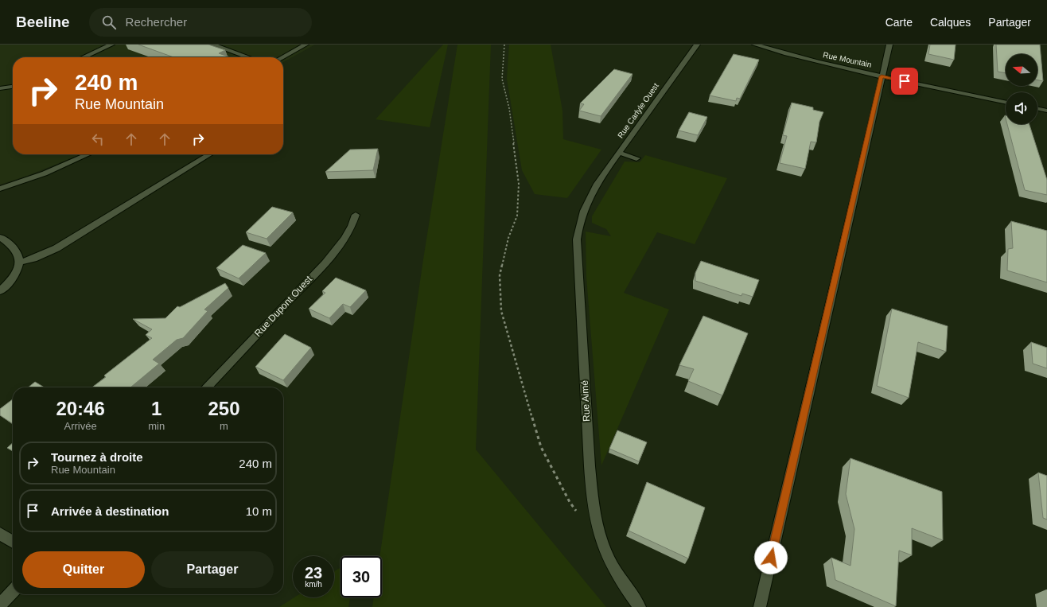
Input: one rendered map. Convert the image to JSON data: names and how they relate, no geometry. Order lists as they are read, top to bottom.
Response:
{
  "streets": {
    "street": [
      "Rue Mountain",
      "Rue Carlyle Ouest",
      "Rue Dupont Ouest",
      "Rue Aimé"
    ]
  },
  "crossings": [
    ["Rue Carlyle Ouest", "Rue Aimé"]
  ],
  "north": "left",
  "page": {
    "header": "Beeline",
    "search": "Rechercher",
    "nav": ["Carte", "Calques", "Partager"],
    "turn": ["240 m", "Rue Mountain"],
    "eta": [
      "20:46",
      "Arrivée",
      "1",
      "min",
      "250",
      "m"
    ],
    "list": [
      {
        "name": "Tournez à droite",
        "note": "Rue Mountain",
        "value": "240 m"
      },
      {
        "name": "Arrivée à destination",
        "value": "10 m"
      }
    ],
    "buttons": ["Quitter", "Partager"],
    "speed": "23 km/h",
    "limit": "30"
  }
}
